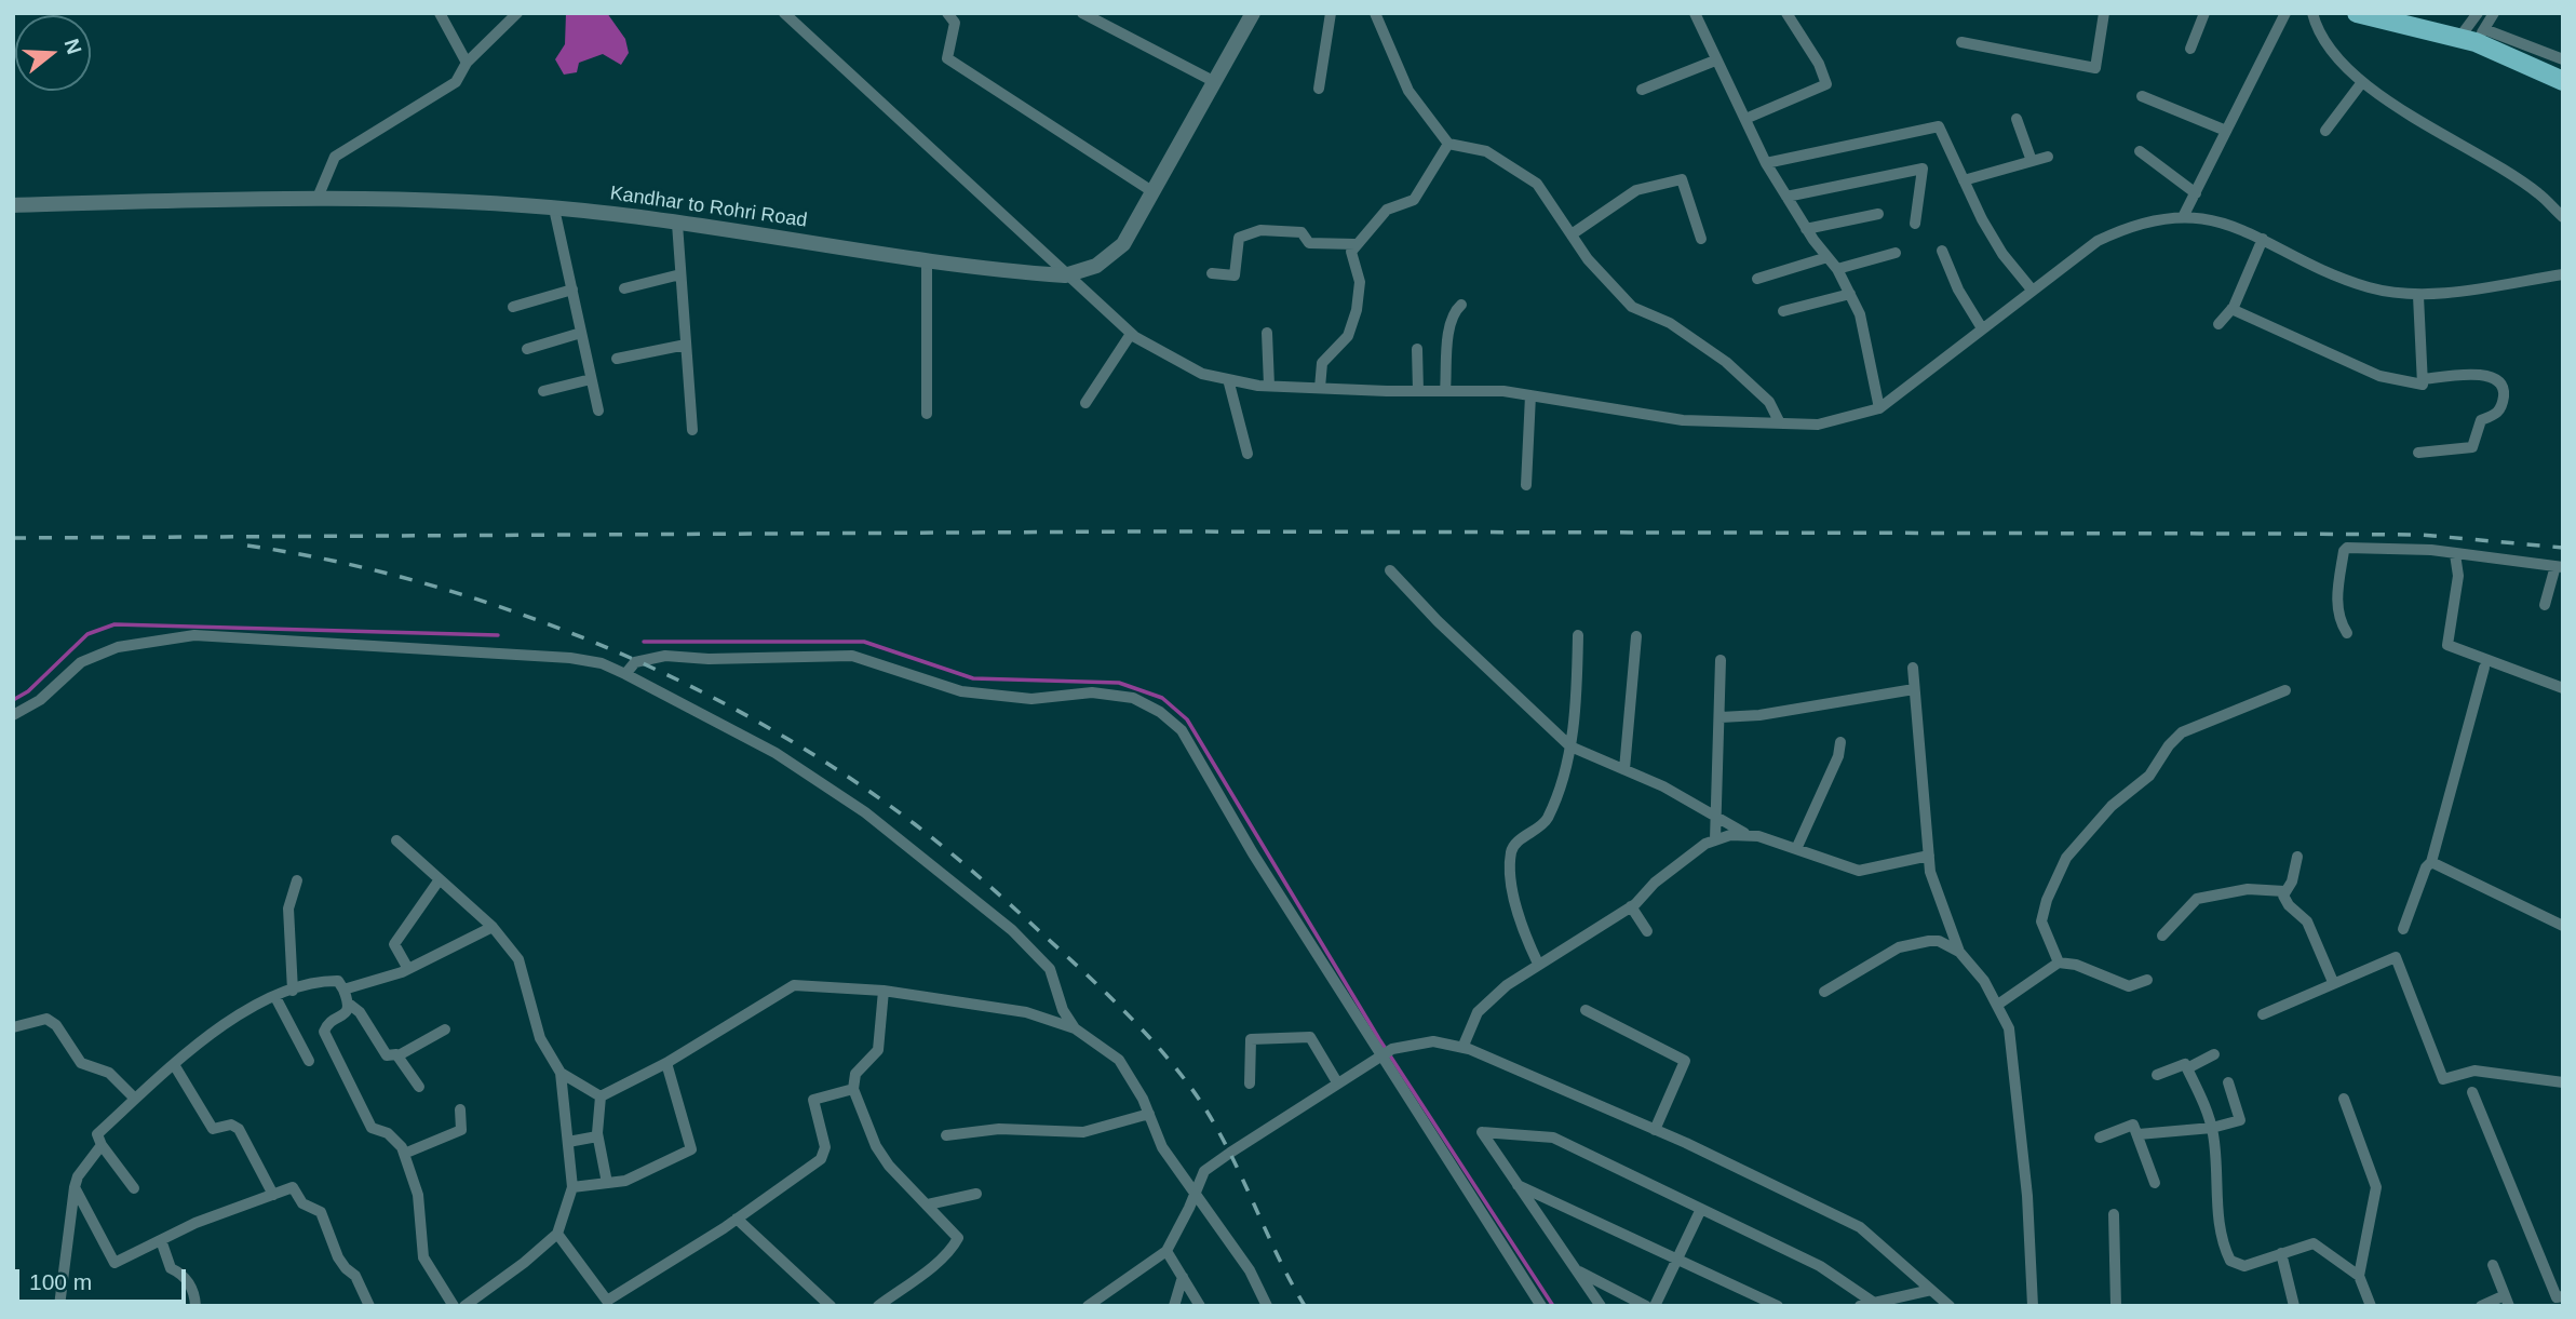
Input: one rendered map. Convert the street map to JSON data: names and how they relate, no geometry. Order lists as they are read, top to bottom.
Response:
{
  "streets": {
    "street": ["Kandhar to Rohri Road"]
  },
  "scale_bar": "100 m",
  "north": "right"
}
